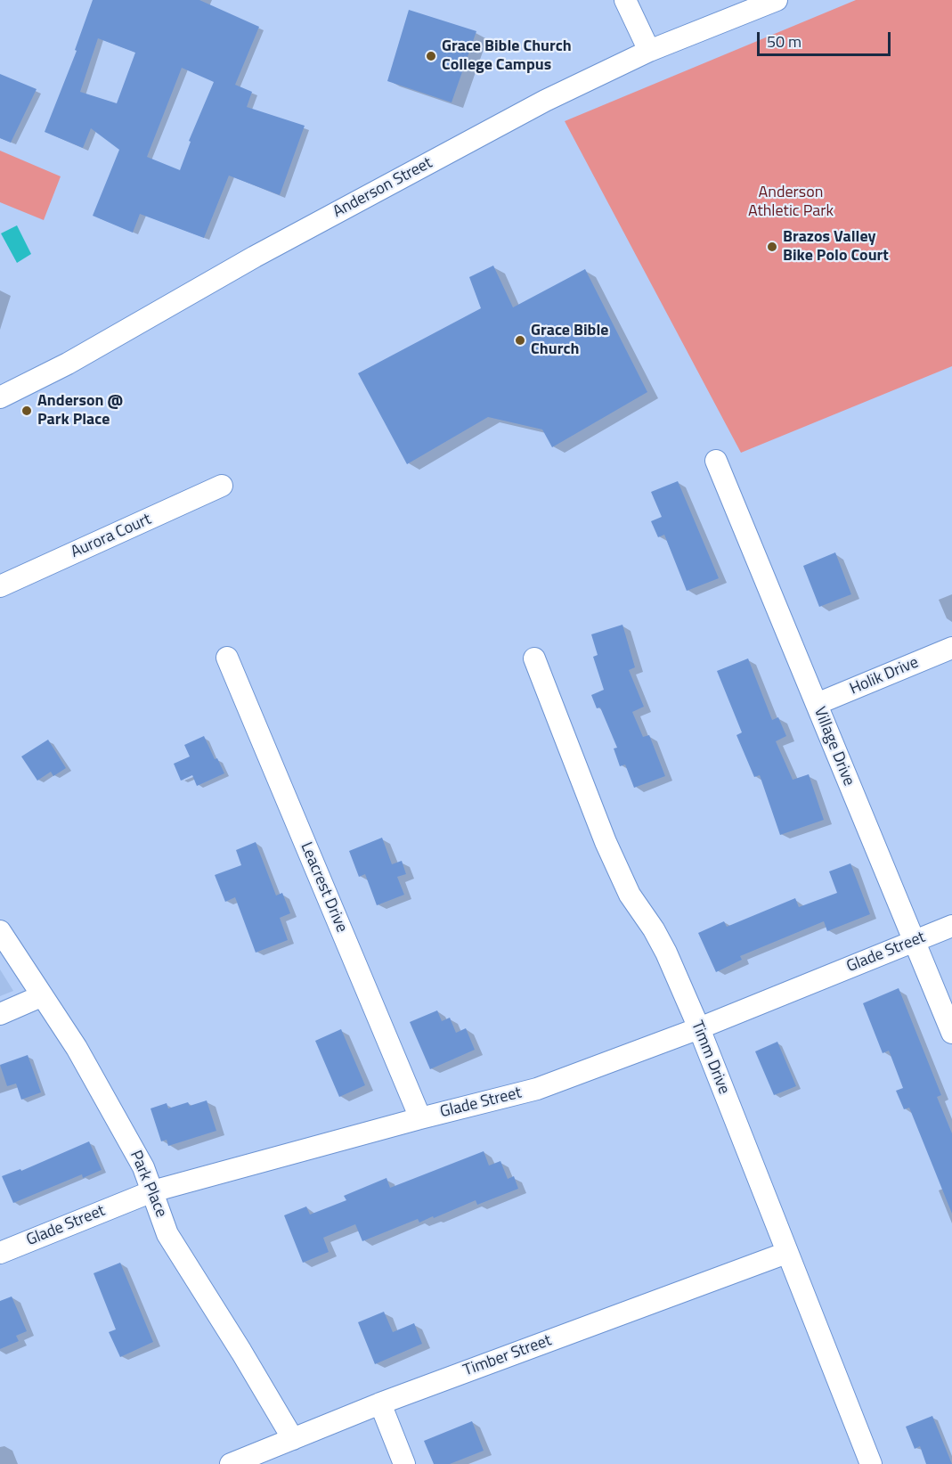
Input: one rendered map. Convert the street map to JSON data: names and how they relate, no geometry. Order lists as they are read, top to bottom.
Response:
{
  "streets": {
    "street": [
      "Anderson Street",
      "Aurora Court",
      "Holik Drive",
      "Village Drive",
      "Leacrest Drive",
      "Glade Street",
      "Timm Drive",
      "Park Place",
      "Timber Street"
    ]
  },
  "crossings": [
    ["Holik Drive", "Village Drive"],
    ["Village Drive", "Glade Street"],
    ["Leacrest Drive", "Glade Street"],
    ["Glade Street", "Timm Drive"],
    ["Glade Street", "Park Place"],
    ["Timm Drive", "Timber Street"],
    ["Park Place", "Timber Street"]
  ],
  "parks": ["Anderson Athletic Park"],
  "places": [
    "Grace Bible Church College Campus",
    "Brazos Valley Bike Polo Court",
    "Grace Bible Church",
    "Anderson @ Park Place"
  ],
  "scale_bar": "50 m"
}
